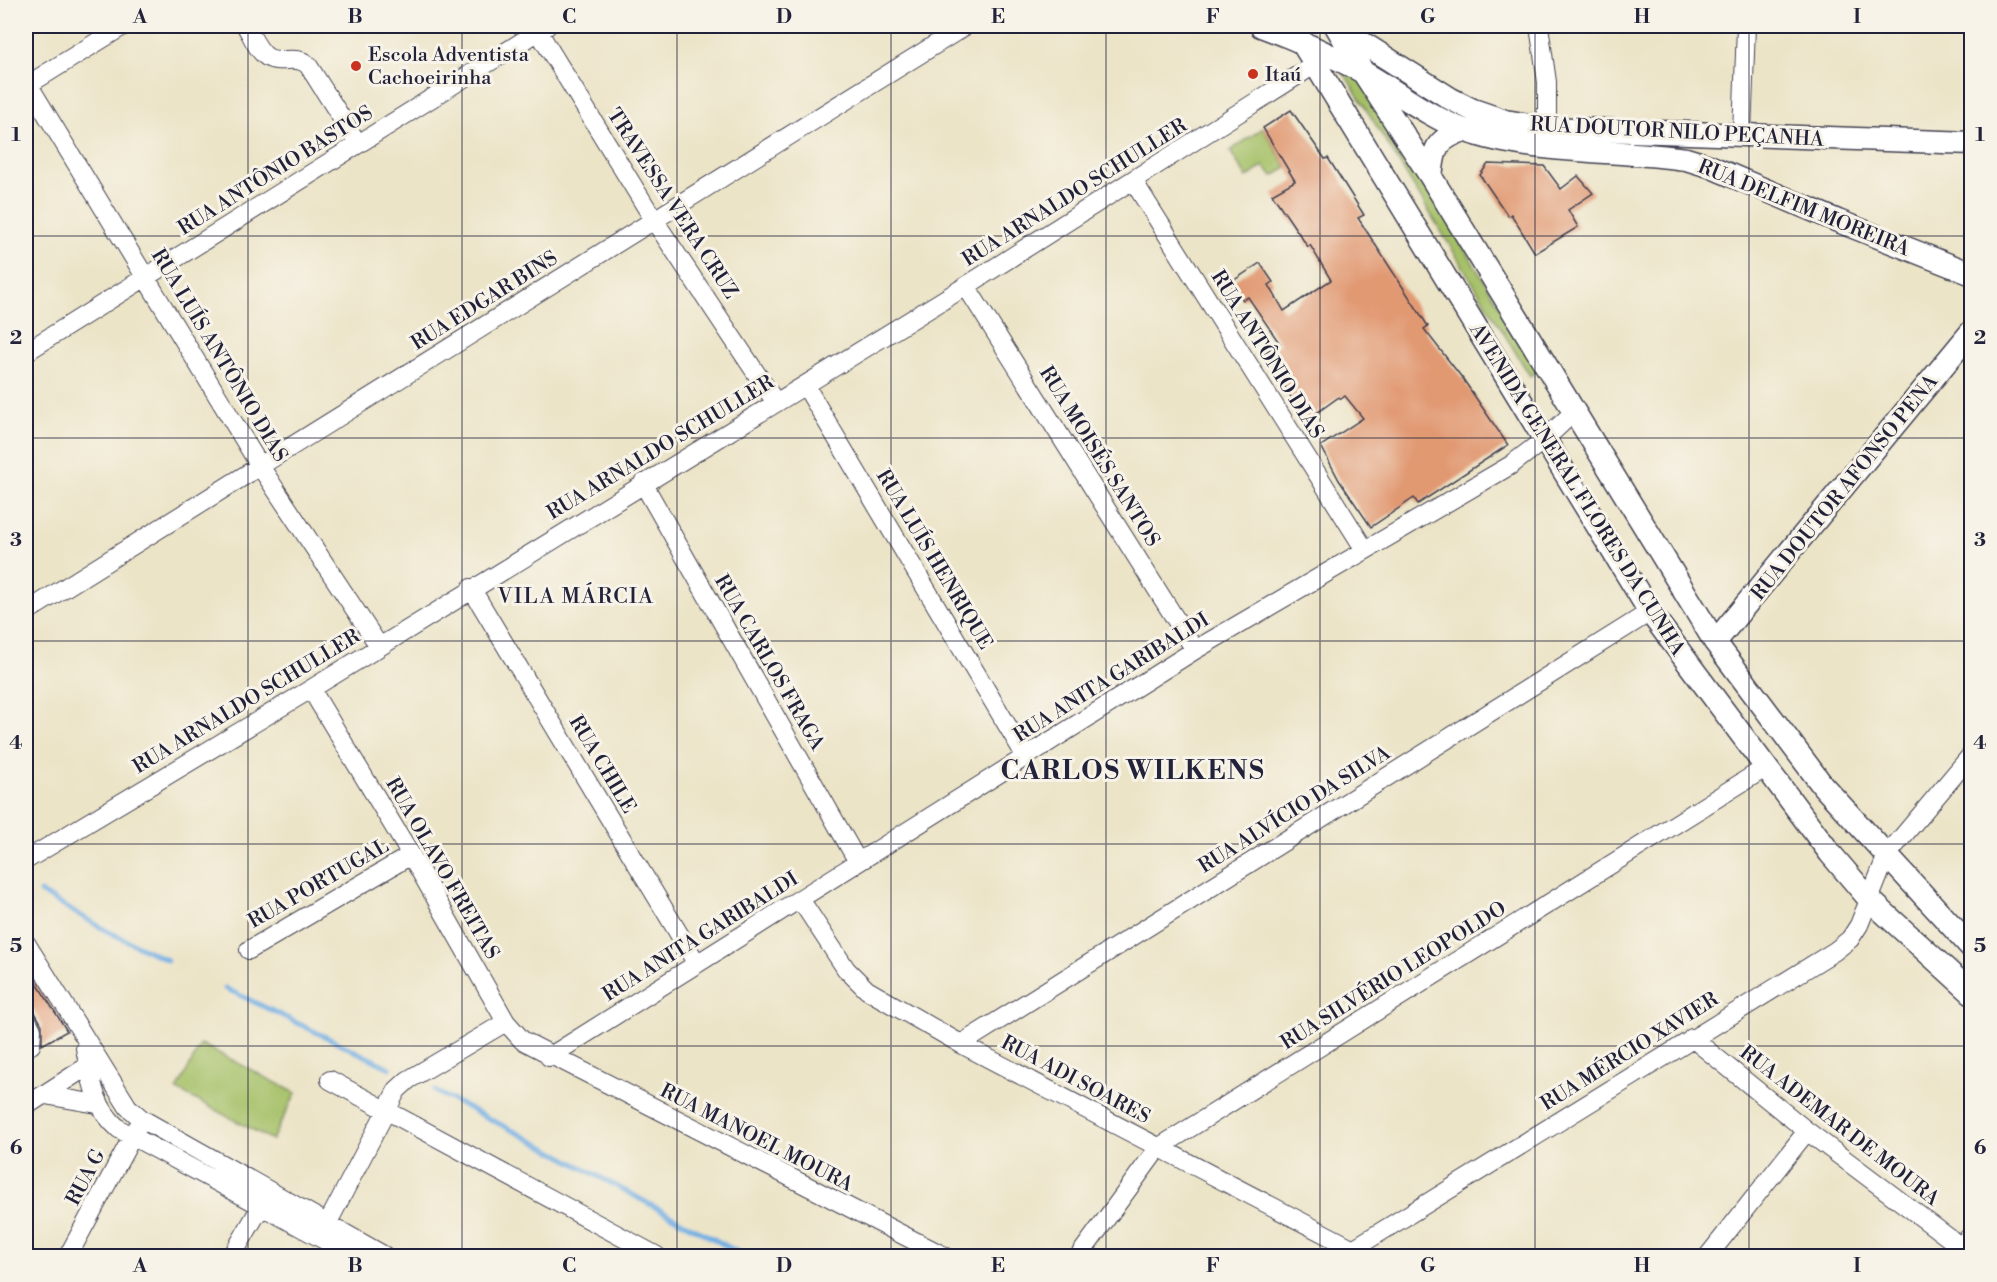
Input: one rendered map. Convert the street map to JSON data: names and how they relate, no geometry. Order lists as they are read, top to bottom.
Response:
{
  "streets": {
    "main road": [
      "RUA DOUTOR NILO PEÇANHA",
      "RUA DELFIM MOREIRA",
      "RUA DOUTOR AFONSO PENA",
      "AVENIDA GENERAL FLORES DA CUNHA"
    ],
    "street": [
      "RUA ANTÔNIO BASTOS",
      "RUA ARNALDO SCHULLER",
      "TRAVESSA VERA CRUZ",
      "RUA EDGAR BINS",
      "RUA ANTÔNIO DIAS",
      "RUA LUÍS ANTÔNIO DIAS",
      "RUA MOISÉS SANTOS",
      "RUA LUÍS HENRIQUE",
      "RUA CARLOS FRAGA",
      "RUA ANITA GARIBALDI",
      "RUA CHILE",
      "RUA ALVÍCIO DA SILVA",
      "RUA OLAVO FREITAS",
      "RUA PORTUGAL",
      "RUA SILVÉRIO LEOPOLDO",
      "RUA MÉRCIO XAVIER",
      "RUA ADI SOARES",
      "RUA ADEMAR DE MOURA",
      "RUA MANOEL MOURA",
      "RUA G"
    ]
  },
  "crossings": [
    ["RUA DOUTOR NILO PEÇANHA", "AVENIDA GENERAL FLORES DA CUNHA"],
    ["RUA ANTÔNIO BASTOS", "TRAVESSA VERA CRUZ"],
    ["RUA ANTÔNIO BASTOS", "RUA LUÍS ANTÔNIO DIAS"],
    ["RUA ARNALDO SCHULLER", "TRAVESSA VERA CRUZ"],
    ["RUA ARNALDO SCHULLER", "RUA ANTÔNIO DIAS"],
    ["RUA ARNALDO SCHULLER", "RUA LUÍS ANTÔNIO DIAS"],
    ["RUA ARNALDO SCHULLER", "RUA MOISÉS SANTOS"],
    ["RUA ARNALDO SCHULLER", "AVENIDA GENERAL FLORES DA CUNHA"],
    ["RUA ARNALDO SCHULLER", "RUA LUÍS HENRIQUE"],
    ["RUA ARNALDO SCHULLER", "RUA CARLOS FRAGA"],
    ["RUA ARNALDO SCHULLER", "RUA CHILE"],
    ["RUA ARNALDO SCHULLER", "RUA OLAVO FREITAS"],
    ["TRAVESSA VERA CRUZ", "RUA EDGAR BINS"],
    ["RUA DELFIM MOREIRA", "AVENIDA GENERAL FLORES DA CUNHA"],
    ["RUA EDGAR BINS", "RUA LUÍS ANTÔNIO DIAS"],
    ["RUA ANTÔNIO DIAS", "RUA ANITA GARIBALDI"],
    ["RUA MOISÉS SANTOS", "RUA ANITA GARIBALDI"],
    ["RUA DOUTOR AFONSO PENA", "AVENIDA GENERAL FLORES DA CUNHA"],
    ["AVENIDA GENERAL FLORES DA CUNHA", "RUA ANITA GARIBALDI"],
    ["AVENIDA GENERAL FLORES DA CUNHA", "RUA ALVÍCIO DA SILVA"],
    ["AVENIDA GENERAL FLORES DA CUNHA", "RUA SILVÉRIO LEOPOLDO"],
    ["AVENIDA GENERAL FLORES DA CUNHA", "RUA MÉRCIO XAVIER"],
    ["RUA LUÍS HENRIQUE", "RUA ANITA GARIBALDI"],
    ["RUA CARLOS FRAGA", "RUA ANITA GARIBALDI"],
    ["RUA ANITA GARIBALDI", "RUA CHILE"],
    ["RUA ANITA GARIBALDI", "RUA OLAVO FREITAS"],
    ["RUA ANITA GARIBALDI", "RUA ADI SOARES"],
    ["RUA ANITA GARIBALDI", "RUA MANOEL MOURA"],
    ["RUA ALVÍCIO DA SILVA", "RUA ADI SOARES"],
    ["RUA OLAVO FREITAS", "RUA PORTUGAL"],
    ["RUA OLAVO FREITAS", "RUA MANOEL MOURA"],
    ["RUA SILVÉRIO LEOPOLDO", "RUA ADI SOARES"],
    ["RUA MÉRCIO XAVIER", "RUA ADI SOARES"],
    ["RUA MÉRCIO XAVIER", "RUA ADEMAR DE MOURA"]
  ],
  "districts": ["VILA MÁRCIA", "CARLOS WILKENS"],
  "places": ["Escola Adventista Cachoeirinha", "Itaú"],
  "grid": {
    "columns": [
      "A",
      "B",
      "C",
      "D",
      "E",
      "F",
      "G",
      "H",
      "I"
    ],
    "rows": [
      "1",
      "2",
      "3",
      "4",
      "5",
      "6"
    ]
  }
}
